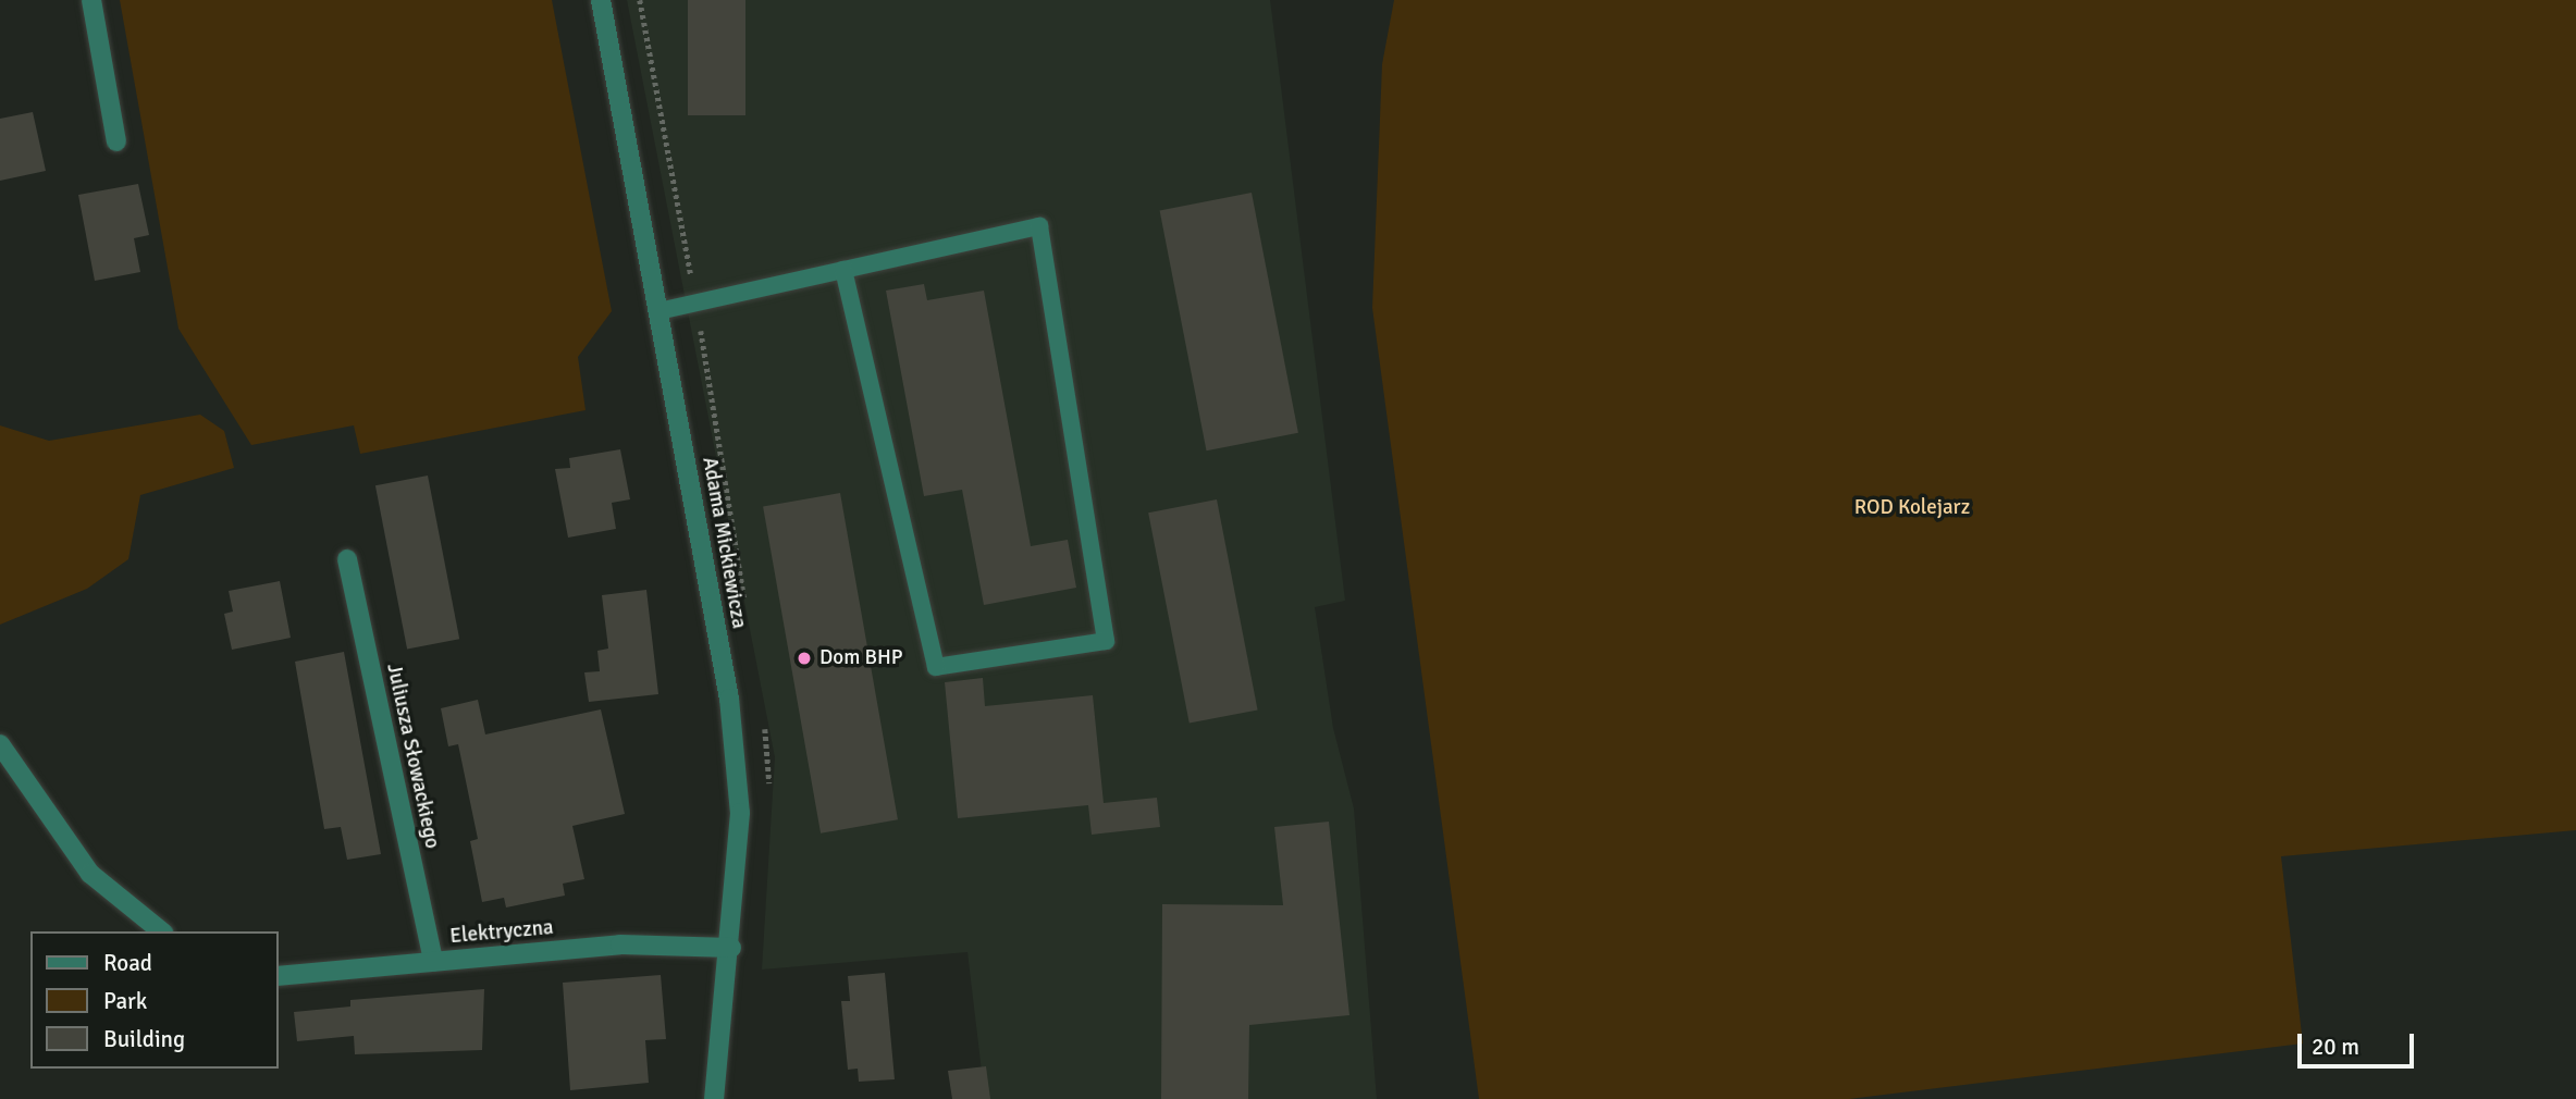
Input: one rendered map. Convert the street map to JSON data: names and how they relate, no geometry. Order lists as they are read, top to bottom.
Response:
{
  "streets": {
    "street": ["Adama Mickiewicza", "Juliusza Słowackiego", "Elektryczna"]
  },
  "crossings": [
    ["Adama Mickiewicza", "Elektryczna"],
    ["Juliusza Słowackiego", "Elektryczna"]
  ],
  "parks": ["ROD Kolejarz"],
  "places": ["Dom BHP"],
  "legend": ["Road", "Park", "Building"],
  "scale_bar": "20 m"
}
